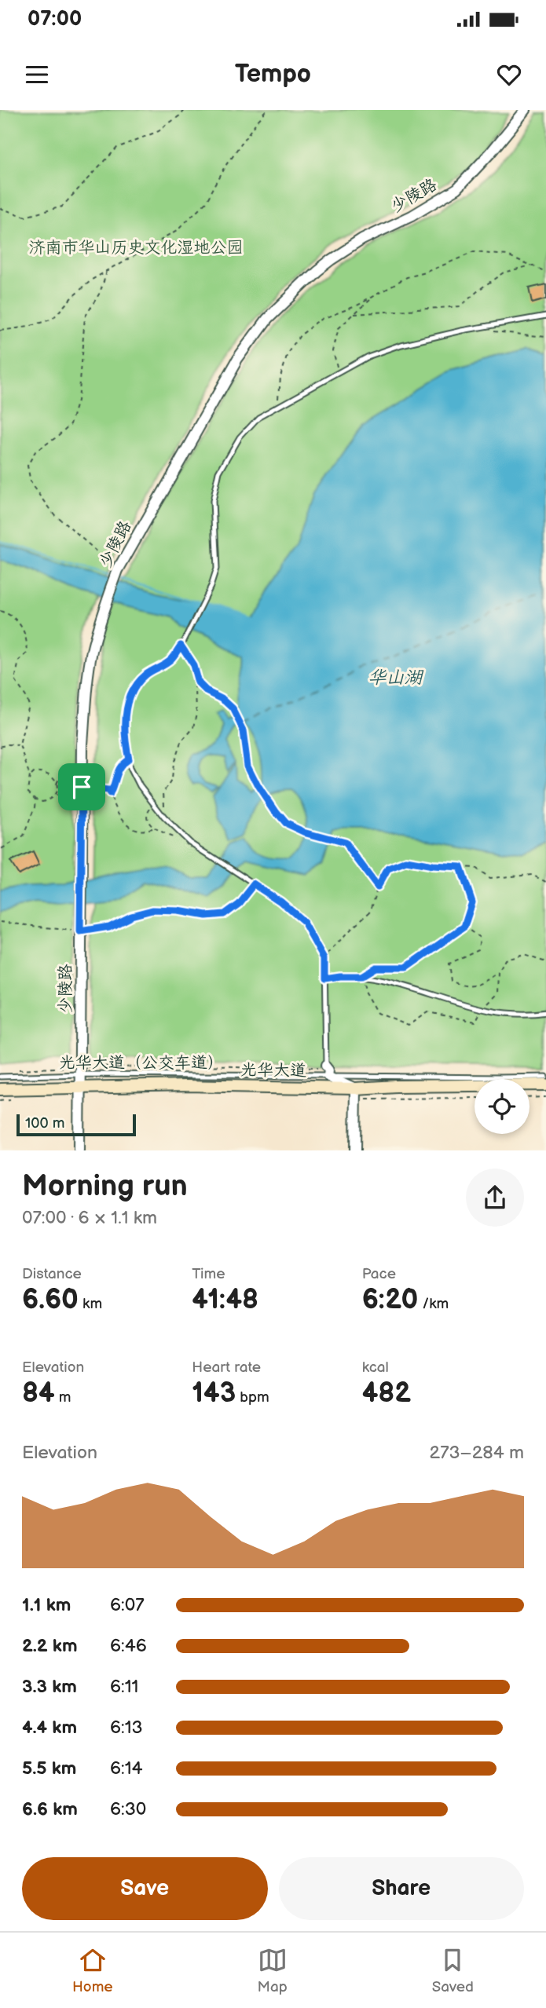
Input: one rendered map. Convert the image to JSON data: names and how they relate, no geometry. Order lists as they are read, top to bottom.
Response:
{
  "streets": {
    "main road": ["光华大道"],
    "street": ["少陵路"],
    "lane": ["光华大道（公交车道）"]
  },
  "crossings": [
    ["少陵路", "光华大道（公交车道）"],
    ["少陵路", "光华大道"],
    ["光华大道（公交车道）", "光华大道"]
  ],
  "water": ["华山湖"],
  "parks": ["济南市华山历史文化湿地公园"],
  "scale_bar": "100 m",
  "page": {
    "status": "07:00",
    "header": "Tempo",
    "scale": "100 m",
    "heading": ["Morning run", "07:00 · 6 × 1.1 km"],
    "stats": [
      ["Distance", "6.60 km"],
      ["Time", "41:48"],
      ["Pace", "6:20 /km"],
      ["Elevation", "84 m"],
      ["Heart rate", "143 bpm"],
      ["kcal", "482"]
    ],
    "chart": ["Elevation", "273–284 m"],
    "list": [
      {
        "name": "1.1 km",
        "note": "6:07"
      },
      {
        "name": "2.2 km",
        "note": "6:46"
      },
      {
        "name": "3.3 km",
        "note": "6:11"
      },
      {
        "name": "4.4 km",
        "note": "6:13"
      },
      {
        "name": "5.5 km",
        "note": "6:14"
      },
      {
        "name": "6.6 km",
        "note": "6:30"
      }
    ],
    "buttons": ["Save", "Share"],
    "tabs": ["Home", "Map", "Saved"]
  }
}
